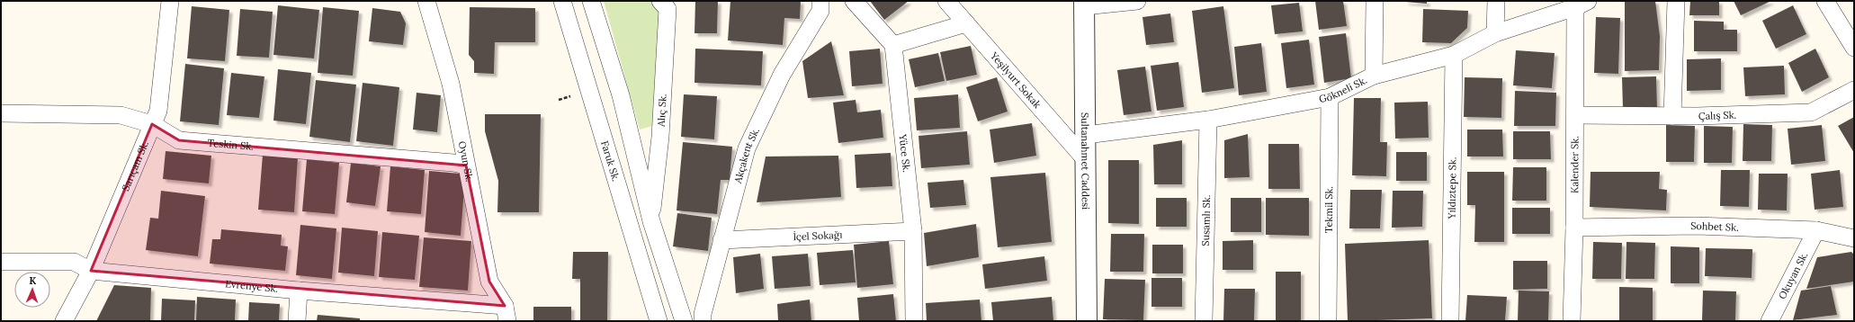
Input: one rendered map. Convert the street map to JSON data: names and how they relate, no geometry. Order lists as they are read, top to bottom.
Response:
{
  "streets": {
    "street": [
      "Yeşilyurt Sokak",
      "Gökneli Sk.",
      "Alıç Sk.",
      "Çalış Sk.",
      "Teskin Sk.",
      "Yüce Sk.",
      "Akçakent Sk.",
      "Faruk Sk.",
      "Sultanahmet Caddesi",
      "Oyun Sk.",
      "Kalender Sk.",
      "Sarıçam Sk.",
      "Yıldıztepe Sk.",
      "Tekmil Sk.",
      "Susamlı Sk.",
      "Sohbet Sk.",
      "İçel Sokağı",
      "Okuyan Sk.",
      "Evrenye Sk."
    ]
  },
  "crossings": [
    ["Yeşilyurt Sokak", "Sultanahmet Caddesi"],
    ["Gökneli Sk.", "Sultanahmet Caddesi"],
    ["Gökneli Sk.", "Kalender Sk."],
    ["Gökneli Sk.", "Yıldıztepe Sk."],
    ["Gökneli Sk.", "Tekmil Sk."],
    ["Gökneli Sk.", "Susamlı Sk."],
    ["Çalış Sk.", "Kalender Sk."],
    ["Teskin Sk.", "Oyun Sk."],
    ["Teskin Sk.", "Sarıçam Sk."],
    ["Yüce Sk.", "İçel Sokağı"],
    ["Akçakent Sk.", "İçel Sokağı"],
    ["Oyun Sk.", "Evrenye Sk."],
    ["Kalender Sk.", "Sohbet Sk."],
    ["Sarıçam Sk.", "Evrenye Sk."],
    ["Sohbet Sk.", "Okuyan Sk."]
  ],
  "north": "top"
}
